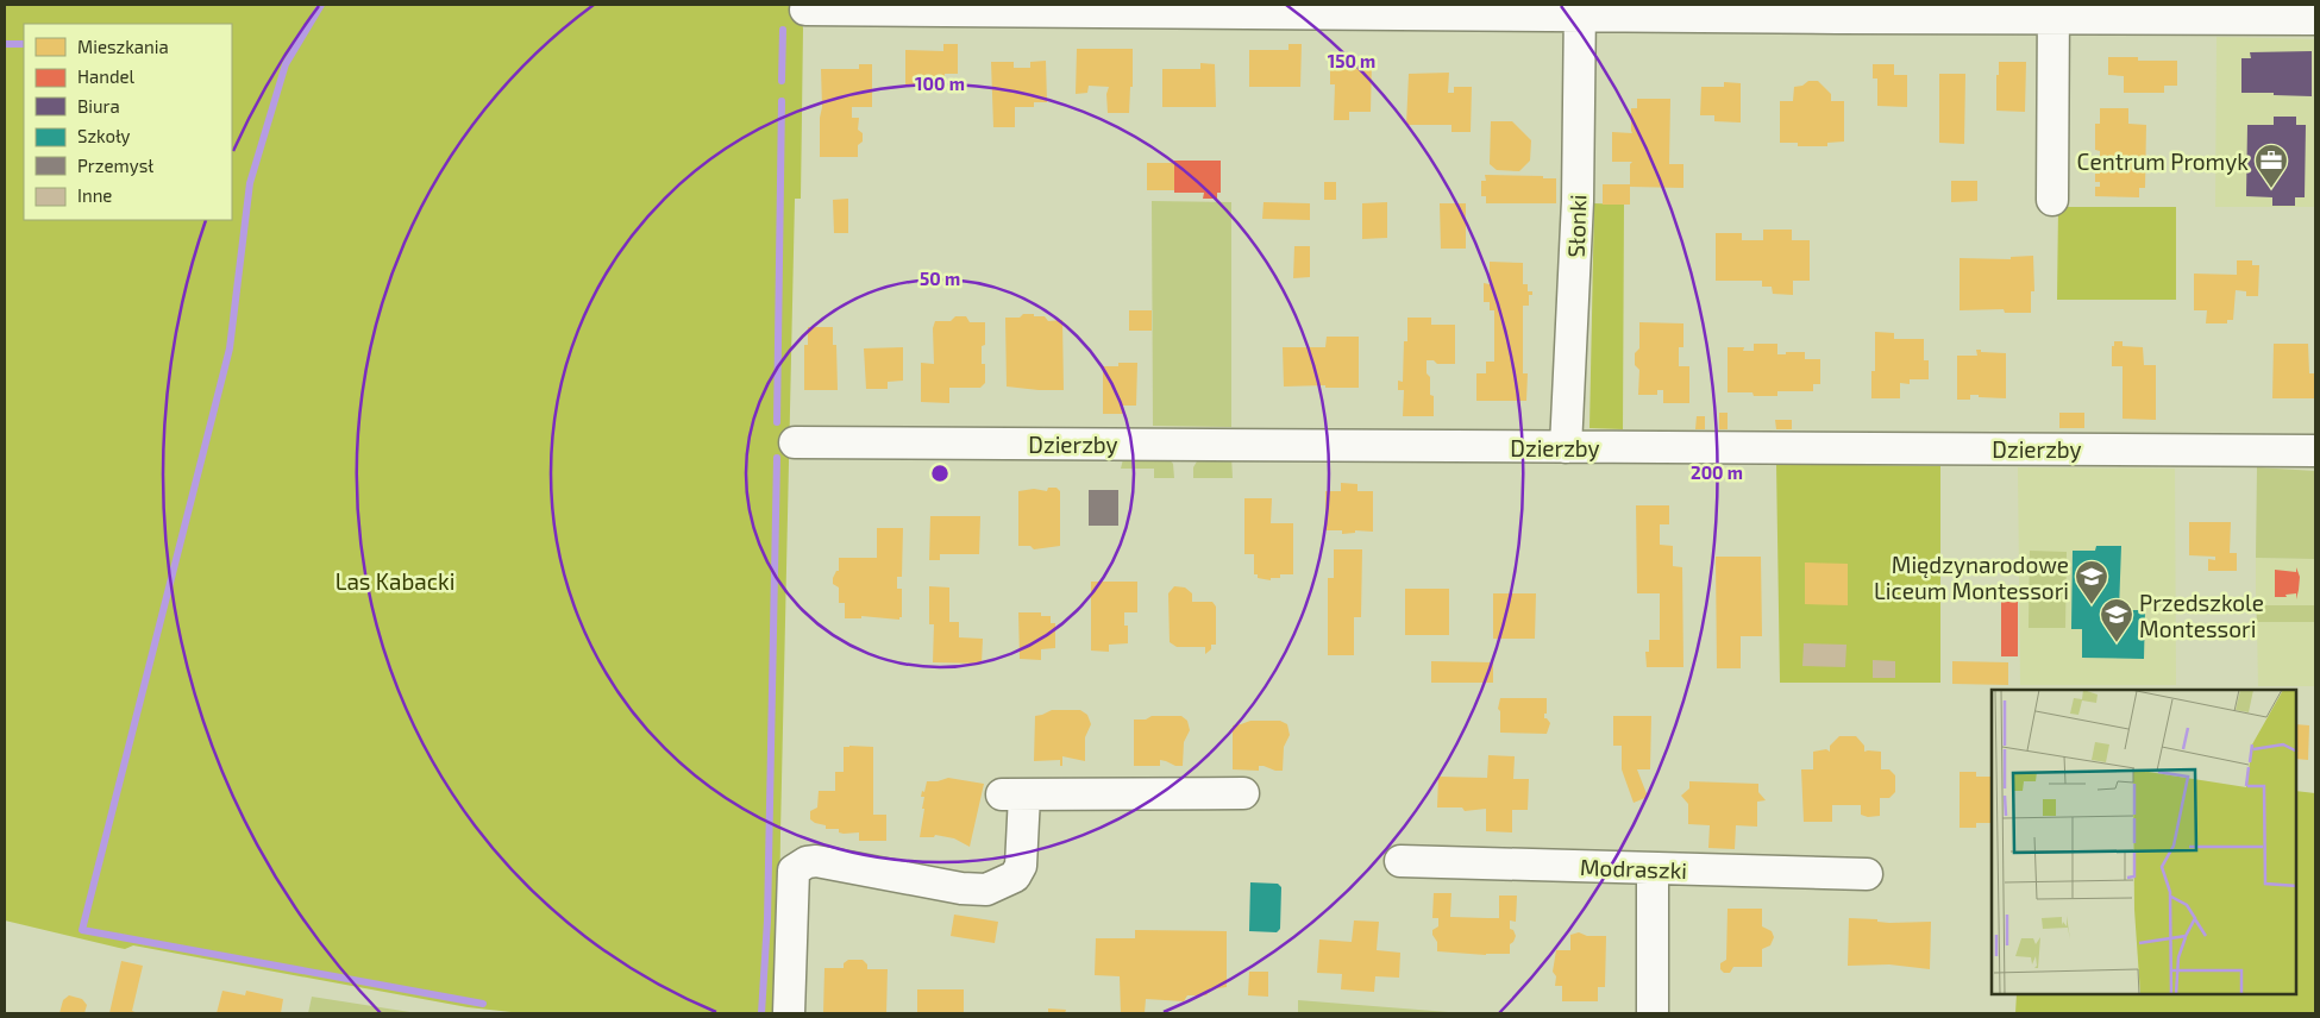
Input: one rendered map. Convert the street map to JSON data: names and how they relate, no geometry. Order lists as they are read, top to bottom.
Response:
{
  "streets": {
    "street": ["Słonki", "Dzierzby", "Modraszki"]
  },
  "crossings": [
    ["Słonki", "Dzierzby"]
  ],
  "parks": ["Las Kabacki"],
  "places": {
    "office": ["Centrum Promyk"],
    "school or university": ["Międzynarodowe Liceum Montessori", "Przedszkole Montessori"]
  },
  "legend": [
    "Mieszkania",
    "Handel",
    "Biura",
    "Szkoły",
    "Przemysł",
    "Inne"
  ],
  "rings": [
    "150 m",
    "100 m",
    "50 m",
    "200 m"
  ]
}
